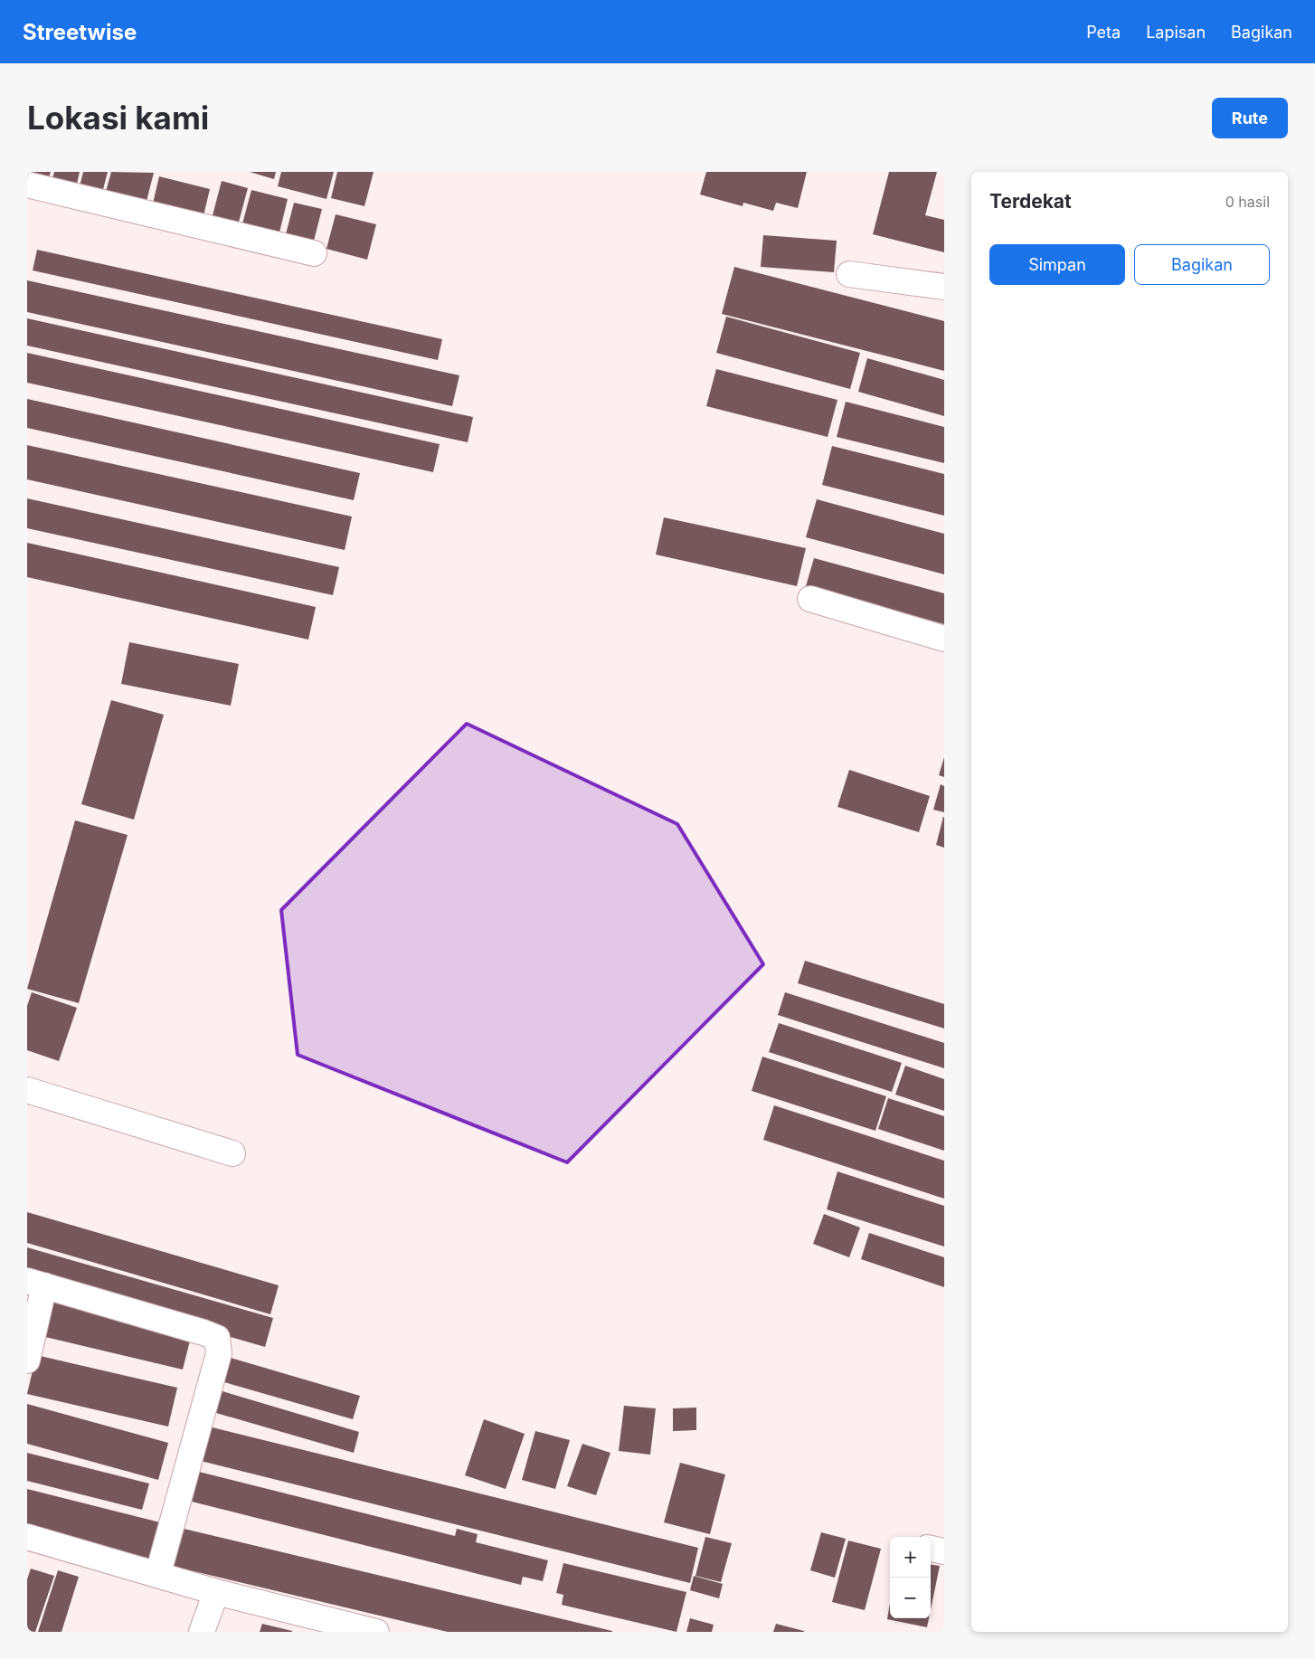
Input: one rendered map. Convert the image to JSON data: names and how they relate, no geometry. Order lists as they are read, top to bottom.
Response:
{
  "page": {
    "header": "Streetwise",
    "nav": ["Peta", "Lapisan", "Bagikan"],
    "buttons": [
      "Rute",
      ["Simpan", "Bagikan"]
    ],
    "title": "Lokasi kami",
    "heading": ["Terdekat", "0 hasil"],
    "map_buttons": ["+", "−"]
  }
}
